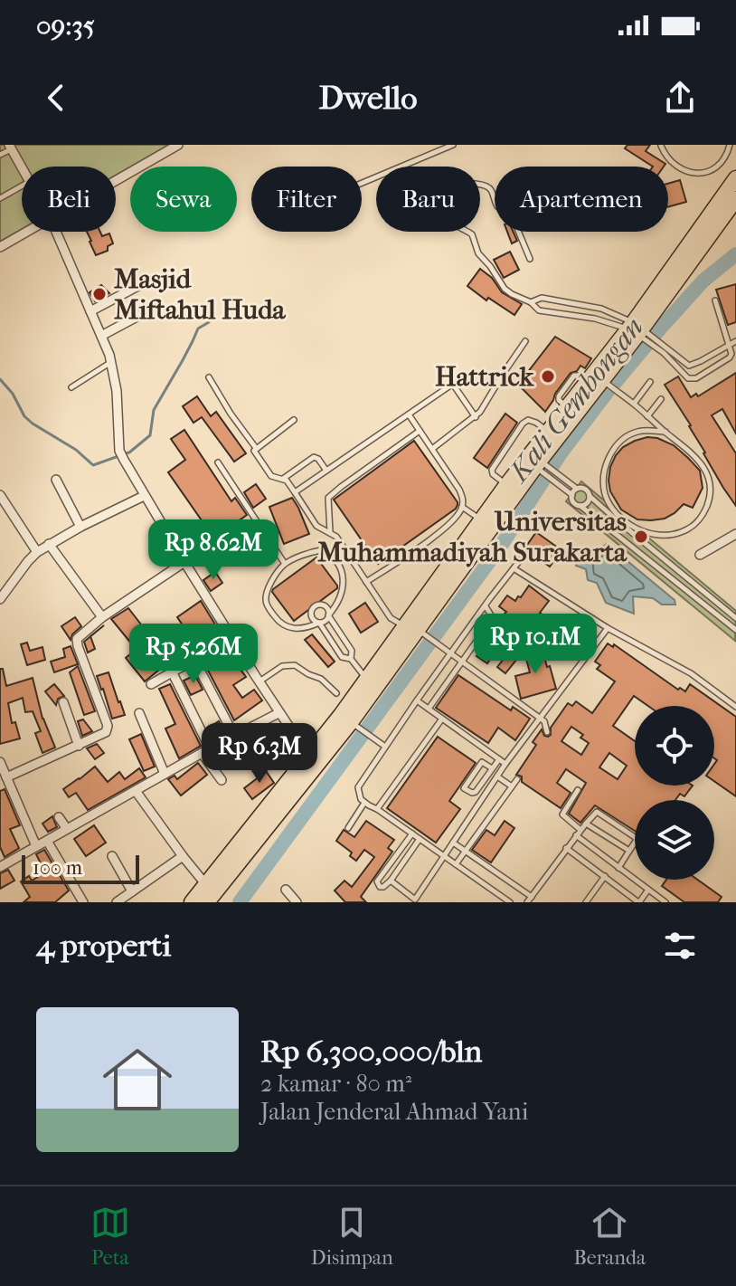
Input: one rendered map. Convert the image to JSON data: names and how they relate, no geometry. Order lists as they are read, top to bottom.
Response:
{
  "water": ["Kali Gembongan"],
  "places": ["Masjid Miftahul Huda", "Hattrick", "Universitas Muhammadiyah Surakarta"],
  "scale_bar": "100 m",
  "page": {
    "status": "09:35",
    "header": "Dwello",
    "chip": [
      "Beli",
      "Sewa",
      "Filter",
      "Baru",
      "Apartemen"
    ],
    "price": [
      "Rp 8.62M",
      "Rp 10.1M",
      "Rp 5.26M",
      "Rp 6.3M"
    ],
    "scale": "100 m",
    "heading": "4 properti",
    "list": [
      {
        "name": "Rp 6,300,000/bln",
        "note": "2 kamar · 80 m² · Jalan Jenderal Ahmad Yani"
      }
    ],
    "tabs": ["Peta", "Disimpan", "Beranda"]
  }
}
